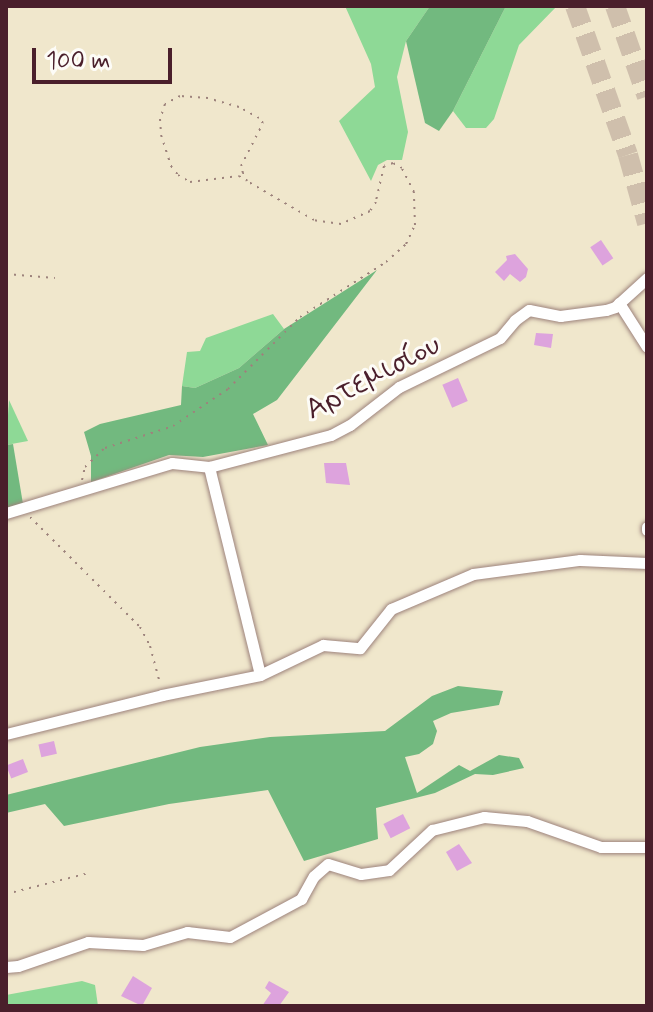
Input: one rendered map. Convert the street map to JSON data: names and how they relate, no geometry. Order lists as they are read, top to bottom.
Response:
{
  "streets": {
    "street": ["Αρτεμισίου"]
  },
  "scale_bar": "100 m"
}
